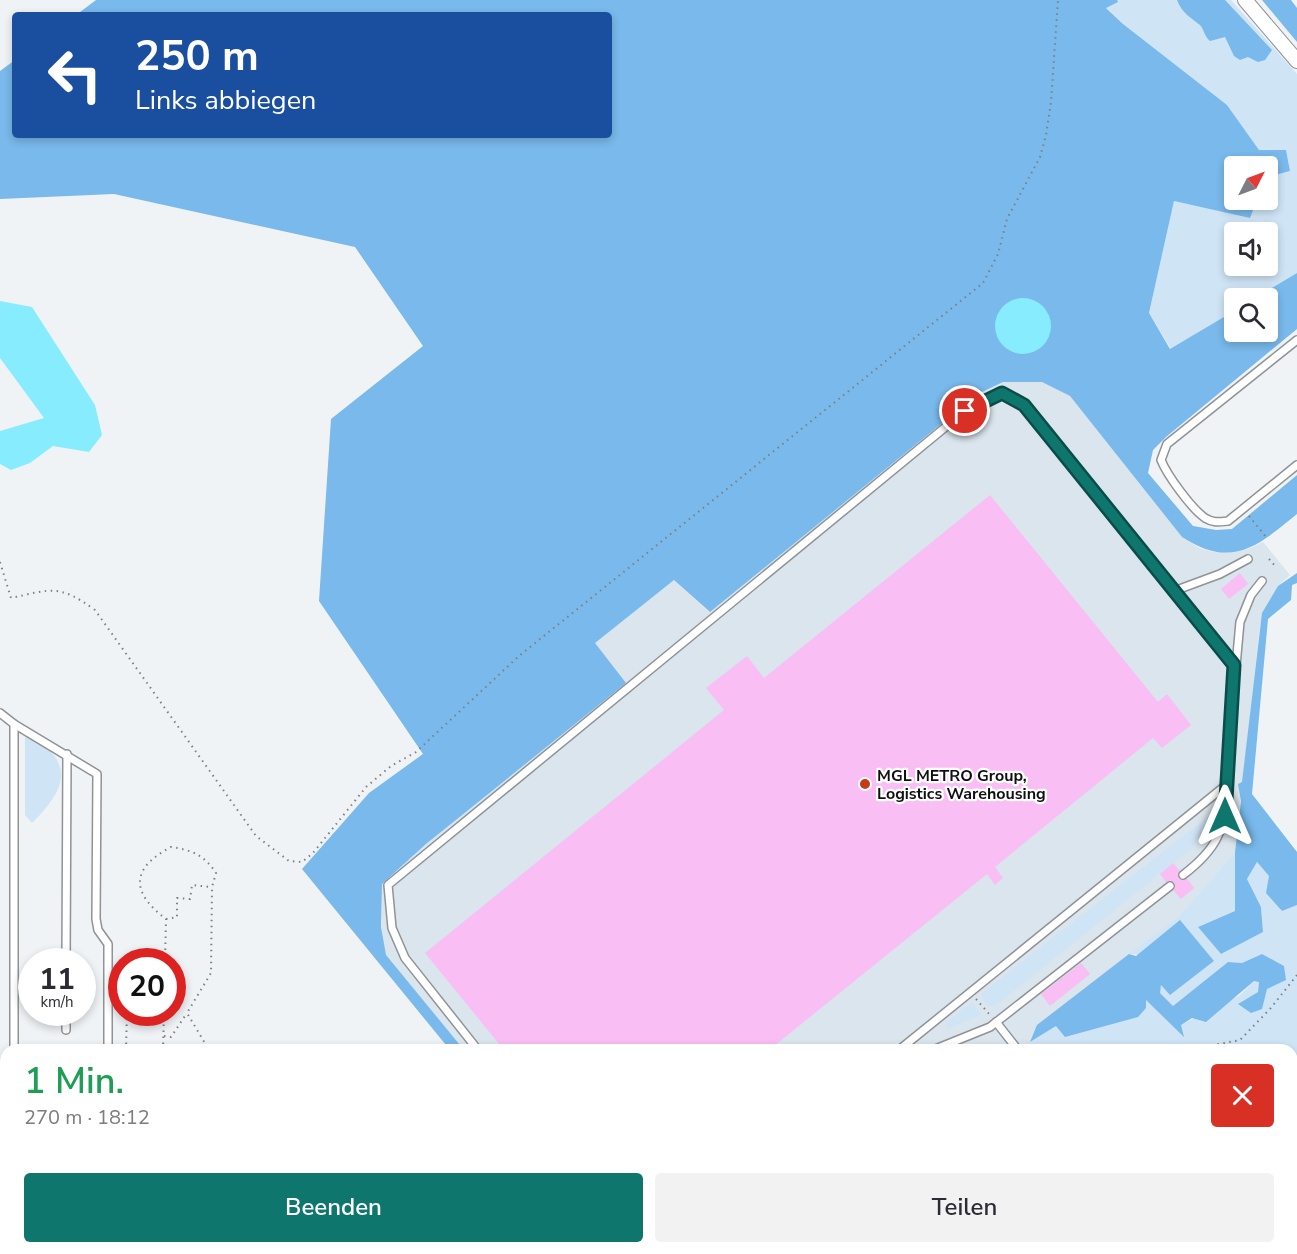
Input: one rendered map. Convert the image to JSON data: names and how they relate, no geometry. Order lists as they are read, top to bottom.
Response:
{
  "places": ["MGL METRO Group, Logistics Warehousing"],
  "north": "top right",
  "page": {
    "turn": ["250 m", "Links abbiegen"],
    "speed": "11 km/h",
    "limit": "20",
    "heading": ["1 Min.", "270 m · 18:12"],
    "buttons": ["Beenden", "Teilen"]
  }
}
